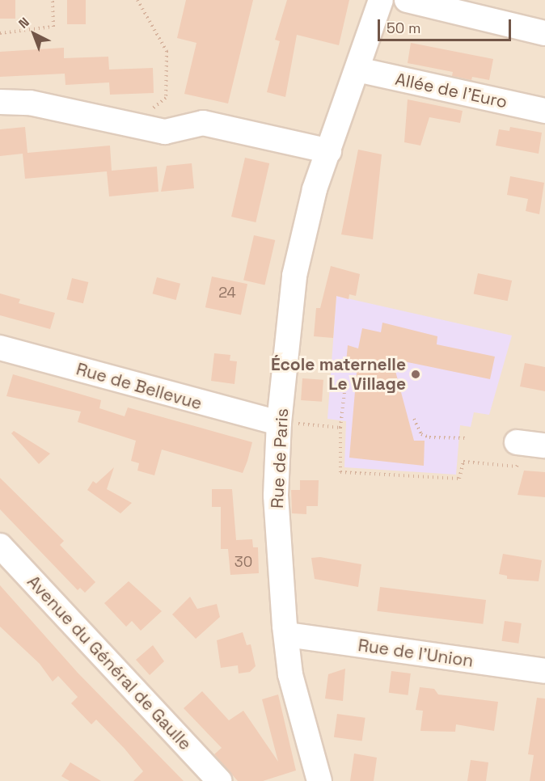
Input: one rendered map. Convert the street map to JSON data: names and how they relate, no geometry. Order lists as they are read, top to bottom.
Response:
{
  "streets": {
    "street": [
      "Allée de l'Euro",
      "Rue de Bellevue",
      "Rue de Paris",
      "Rue de l'Union",
      "Avenue du Général de Gaulle"
    ]
  },
  "crossings": [
    ["Allée de l'Euro", "Rue de Paris"],
    ["Rue de Bellevue", "Rue de Paris"],
    ["Rue de Paris", "Rue de l'Union"]
  ],
  "places": ["École maternelle Le Village"],
  "house_numbers": ["24", "30"],
  "scale_bar": "50 m",
  "north": "top left"
}
